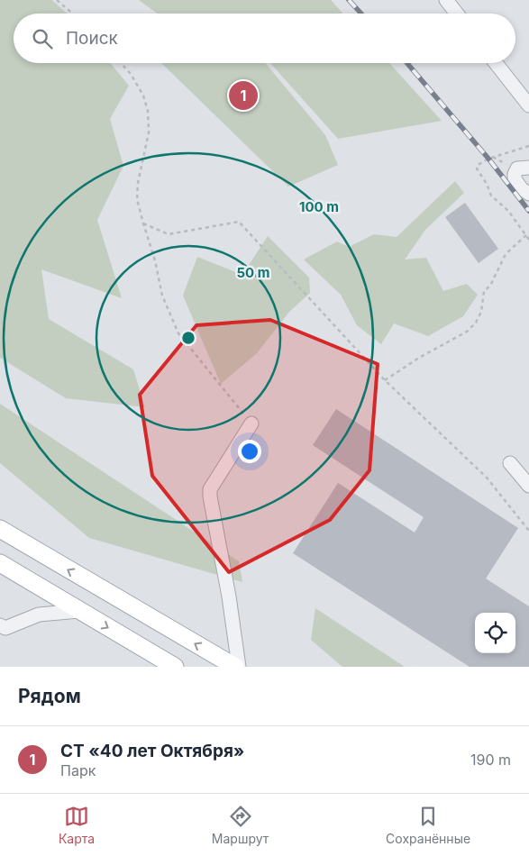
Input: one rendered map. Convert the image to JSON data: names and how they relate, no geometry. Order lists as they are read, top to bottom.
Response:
{
  "page": {
    "search": "Поиск",
    "pins": "1",
    "heading": "Рядом",
    "list": [
      {
        "mark": "1",
        "name": "СТ «40 лет Октября»",
        "note": "Парк",
        "value": "190 m"
      }
    ],
    "nav": ["Карта", "Маршрут", "Сохранённые"]
  },
  "rings": ["100 m", "50 m"]
}
